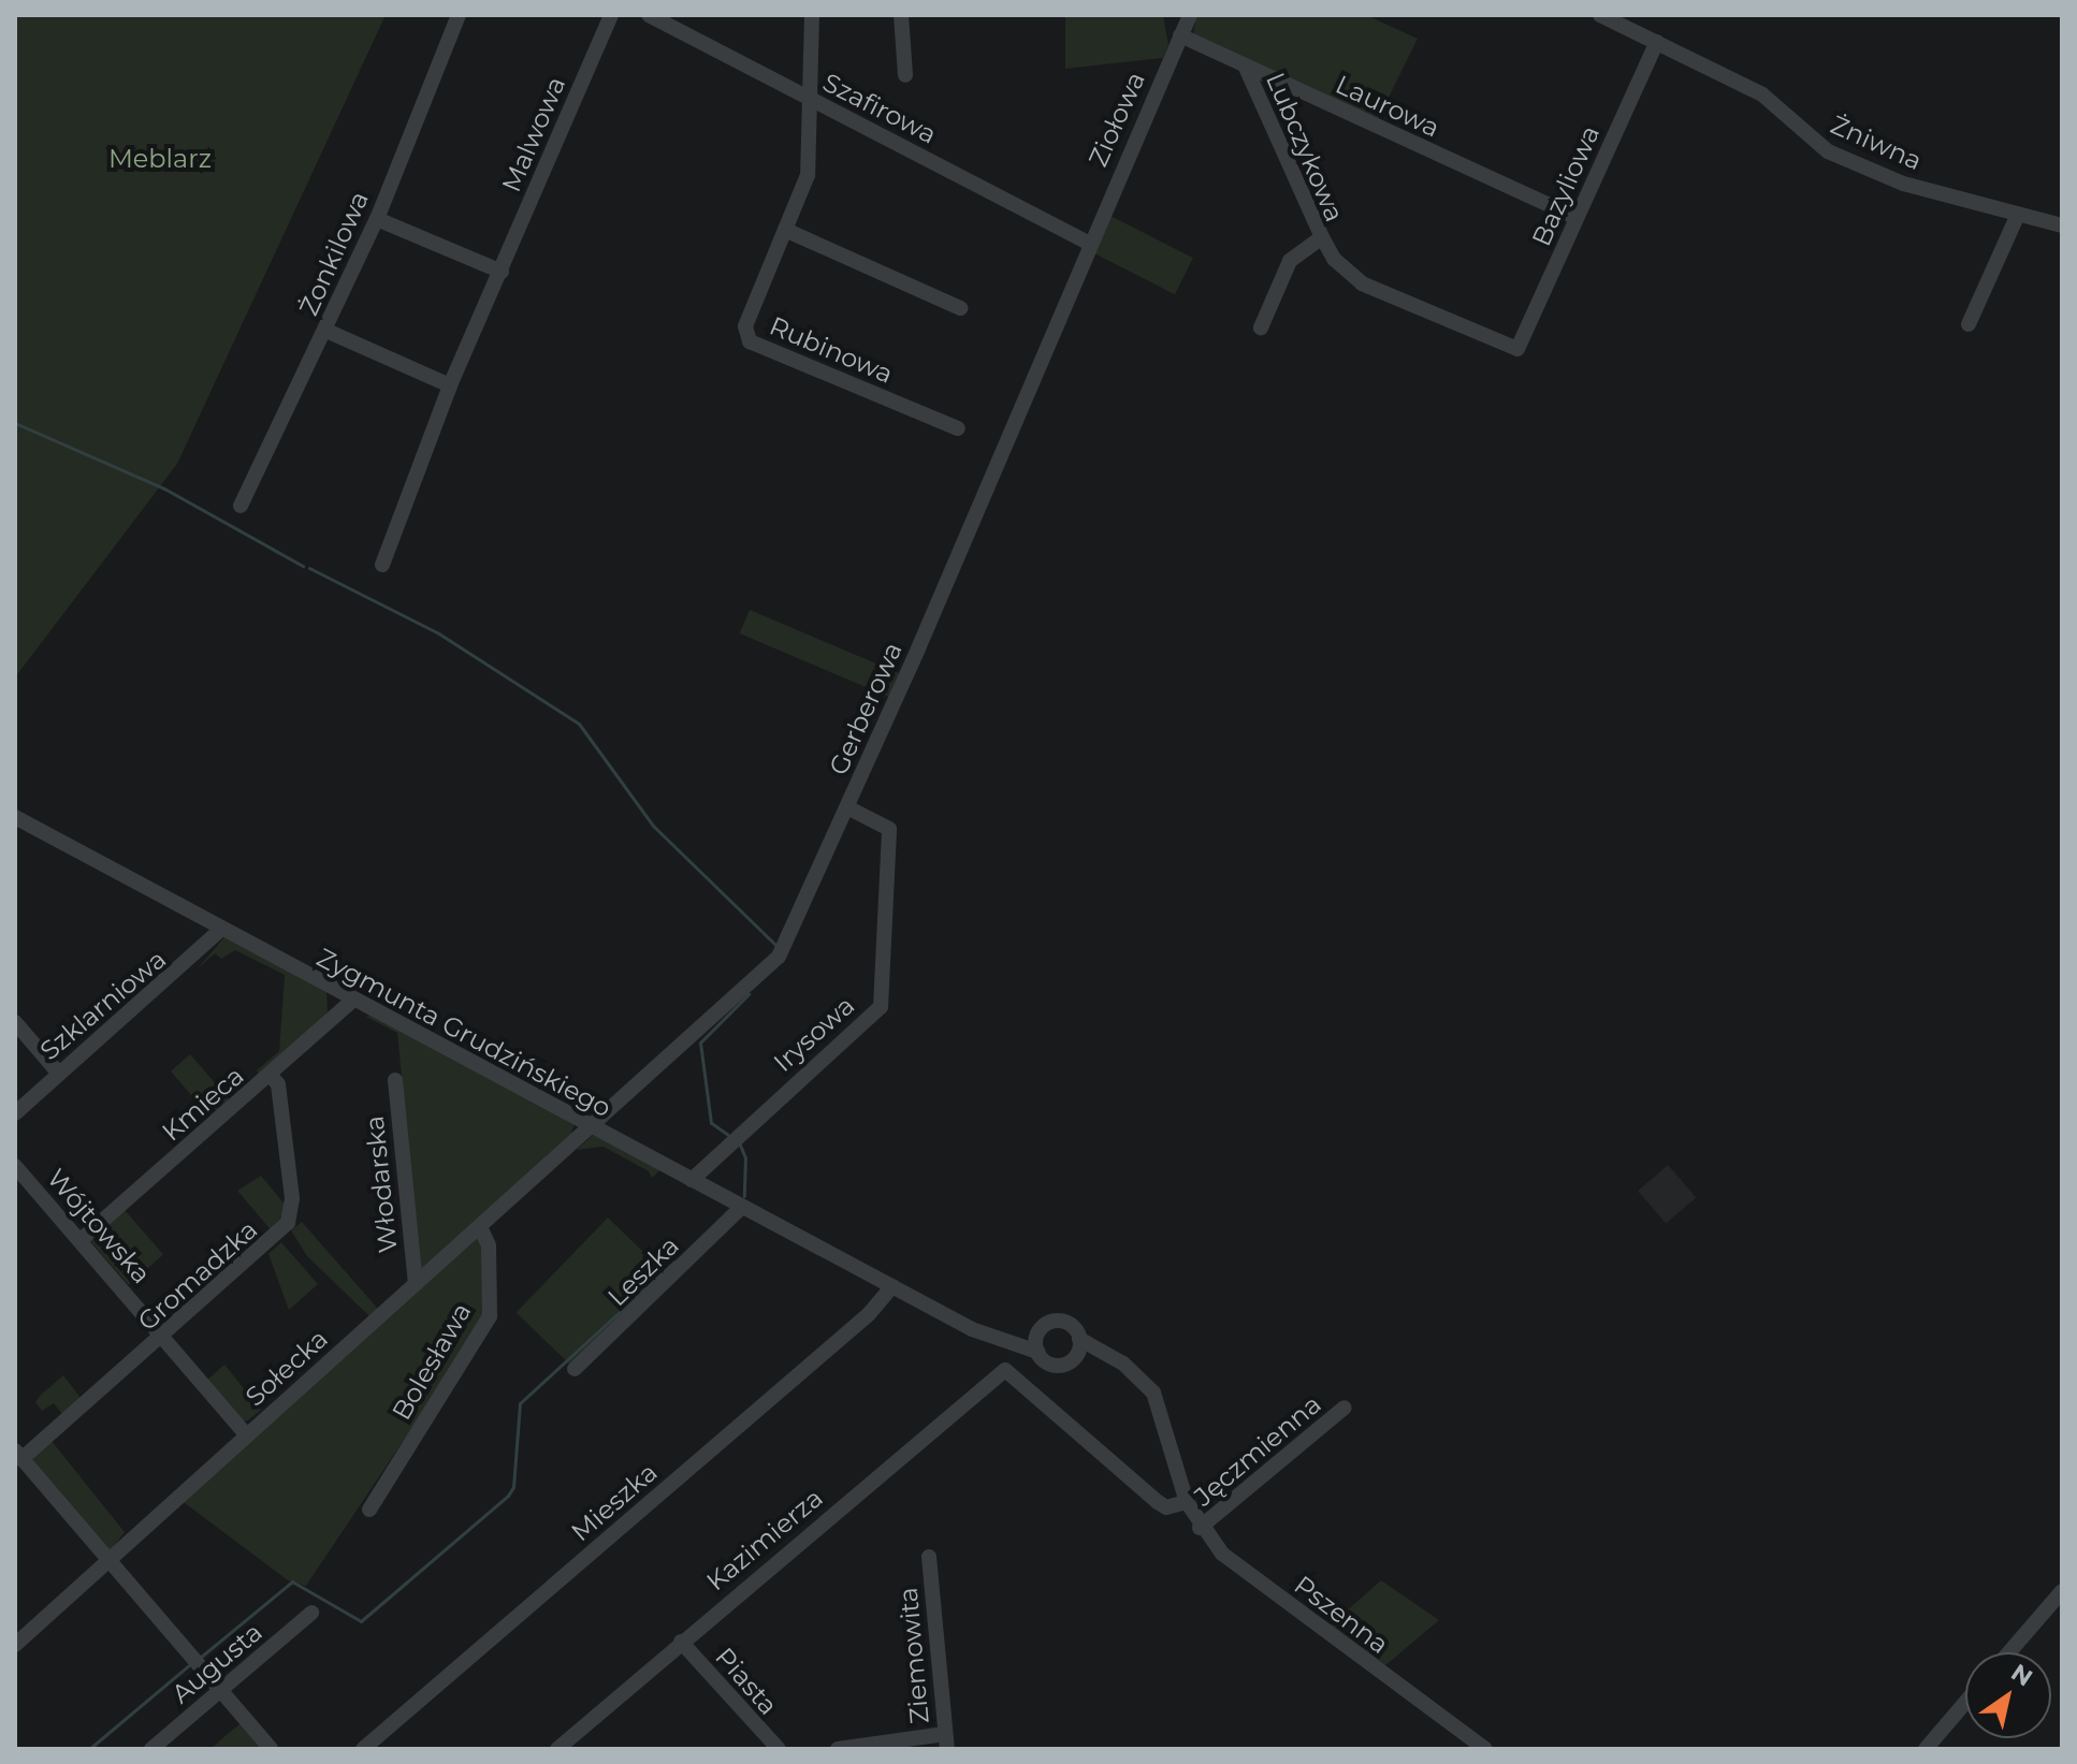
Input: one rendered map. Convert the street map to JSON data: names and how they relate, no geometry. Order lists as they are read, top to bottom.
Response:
{
  "streets": {
    "street": [
      "Laurowa",
      "Szafirowa",
      "Ziołowa",
      "Malwowa",
      "Żniwna",
      "Lubczykowa",
      "Bazyliowa",
      "Żonkilowa",
      "Rubinowa",
      "Gerberowa",
      "Szklarniowa",
      "Zygmunta Grudzińskiego",
      "Irysowa",
      "Kmieca",
      "Włodarska",
      "Wójtowska",
      "Leszka",
      "Gromadzka",
      "Bolesława",
      "Sołecka",
      "Jęczmienna",
      "Mieszka",
      "Kazimierza",
      "Pszenna",
      "Ziemowita",
      "Augusta",
      "Piasta"
    ]
  },
  "crossings": [
    ["Laurowa", "Ziołowa"],
    ["Laurowa", "Lubczykowa"],
    ["Laurowa", "Bazyliowa"],
    ["Szafirowa", "Ziołowa"],
    ["Szafirowa", "Rubinowa"],
    ["Szafirowa", "Gerberowa"],
    ["Ziołowa", "Gerberowa"],
    ["Żniwna", "Bazyliowa"],
    ["Lubczykowa", "Bazyliowa"],
    ["Gerberowa", "Zygmunta Grudzińskiego"],
    ["Gerberowa", "Irysowa"],
    ["Gerberowa", "Sołecka"],
    ["Szklarniowa", "Zygmunta Grudzińskiego"],
    ["Zygmunta Grudzińskiego", "Irysowa"],
    ["Zygmunta Grudzińskiego", "Kmieca"],
    ["Zygmunta Grudzińskiego", "Leszka"],
    ["Zygmunta Grudzińskiego", "Sołecka"],
    ["Zygmunta Grudzińskiego", "Mieszka"],
    ["Kmieca", "Wójtowska"],
    ["Kmieca", "Gromadzka"],
    ["Włodarska", "Sołecka"],
    ["Wójtowska", "Gromadzka"],
    ["Wójtowska", "Sołecka"],
    ["Bolesława", "Sołecka"],
    ["Jęczmienna", "Pszenna"],
    ["Kazimierza", "Pszenna"],
    ["Kazimierza", "Piasta"]
  ],
  "parks": ["Meblarz"],
  "north": "top right"
}
